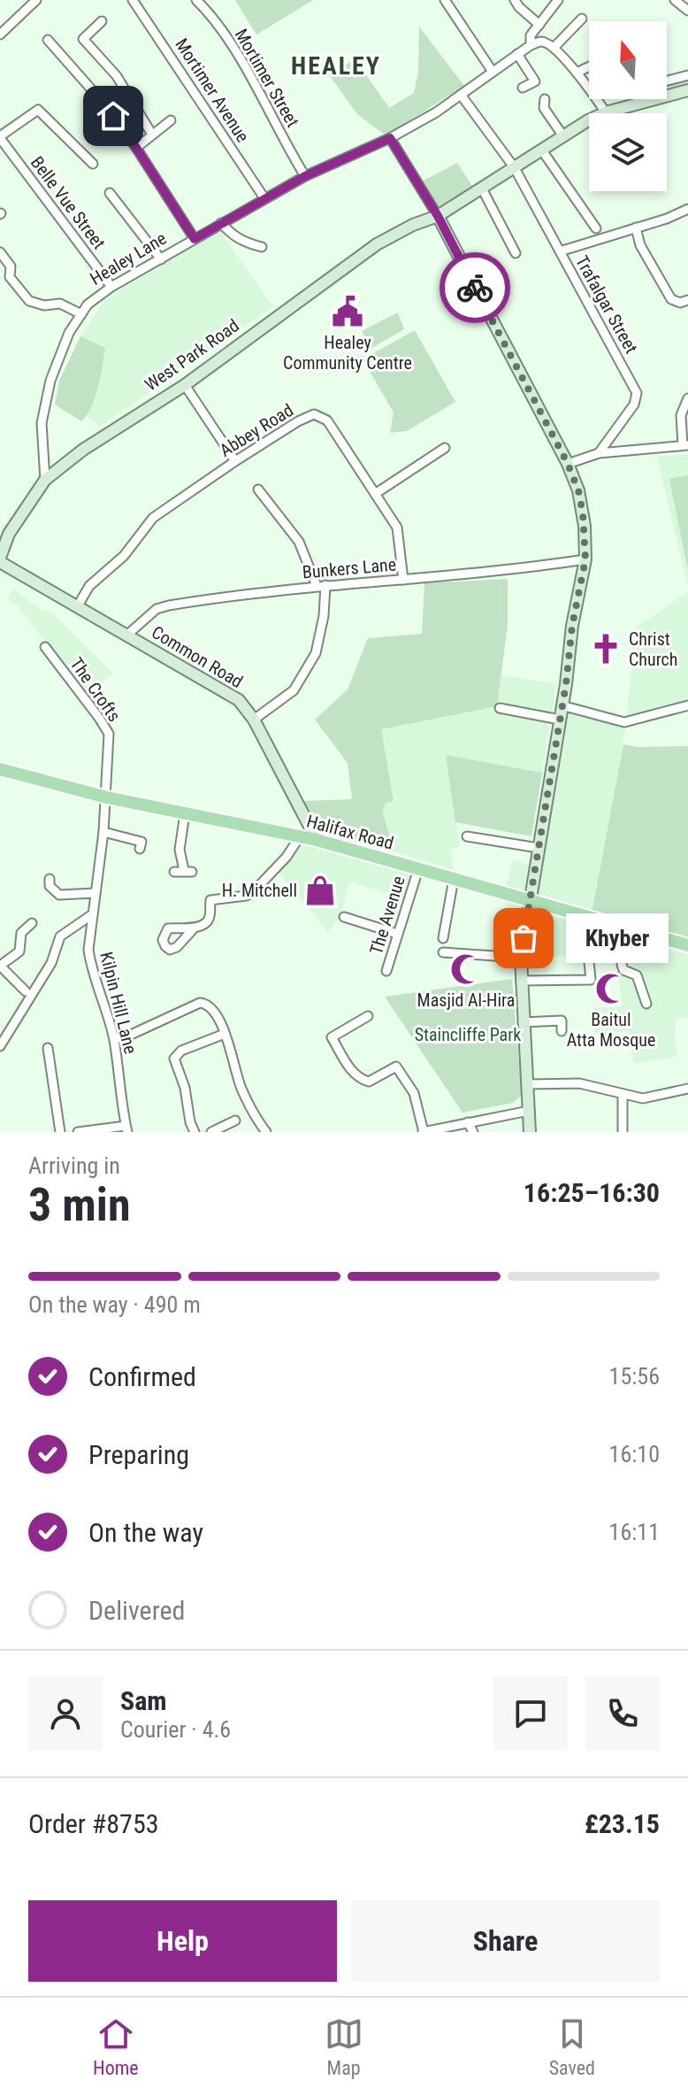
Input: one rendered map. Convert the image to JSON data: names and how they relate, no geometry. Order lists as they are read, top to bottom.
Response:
{
  "streets": {
    "main road": ["Halifax Road"],
    "street": [
      "Mortimer Street",
      "Mortimer Avenue",
      "Belle Vue Street",
      "Healey Lane",
      "Trafalgar Street",
      "West Park Road",
      "Abbey Road",
      "Bunkers Lane",
      "Common Road",
      "The Crofts",
      "The Avenue",
      "Kilpin Hill Lane"
    ]
  },
  "crossings": [
    ["Mortimer Street", "Healey Lane"],
    ["Mortimer Avenue", "Healey Lane"],
    ["Belle Vue Street", "Healey Lane"],
    ["Healey Lane", "Trafalgar Street"],
    ["Healey Lane", "West Park Road"],
    ["West Park Road", "Common Road"],
    ["Abbey Road", "Bunkers Lane"],
    ["Abbey Road", "Common Road"],
    ["Bunkers Lane", "Common Road"],
    ["Common Road", "Halifax Road"],
    ["The Crofts", "Halifax Road"],
    ["The Crofts", "Kilpin Hill Lane"],
    ["Halifax Road", "The Avenue"],
    ["Halifax Road", "Kilpin Hill Lane"]
  ],
  "districts": ["HEALEY"],
  "parks": ["Staincliffe Park"],
  "places": {
    "public building": ["Healey Community Centre"],
    "church": ["Christ Church"],
    "shop": ["H. Mitchell"],
    "other": ["Khyber"],
    "mosque": ["Masjid Al-Hira", "Baitul Atta Mosque"]
  },
  "north": "top",
  "page": {
    "bubble": "Khyber",
    "heading": ["3 min", "Arriving in", "16:25–16:30"],
    "panel": [
      "Sam",
      "Courier · 4.6",
      "Order #8753",
      "£23.15"
    ],
    "bar": "On the way · 490 m",
    "list": [
      ["Confirmed", "15:56"],
      ["Preparing", "16:10"],
      ["On the way", "16:11"],
      "Delivered"
    ],
    "buttons": ["Help", "Share"],
    "tabs": ["Home", "Map", "Saved"]
  }
}
